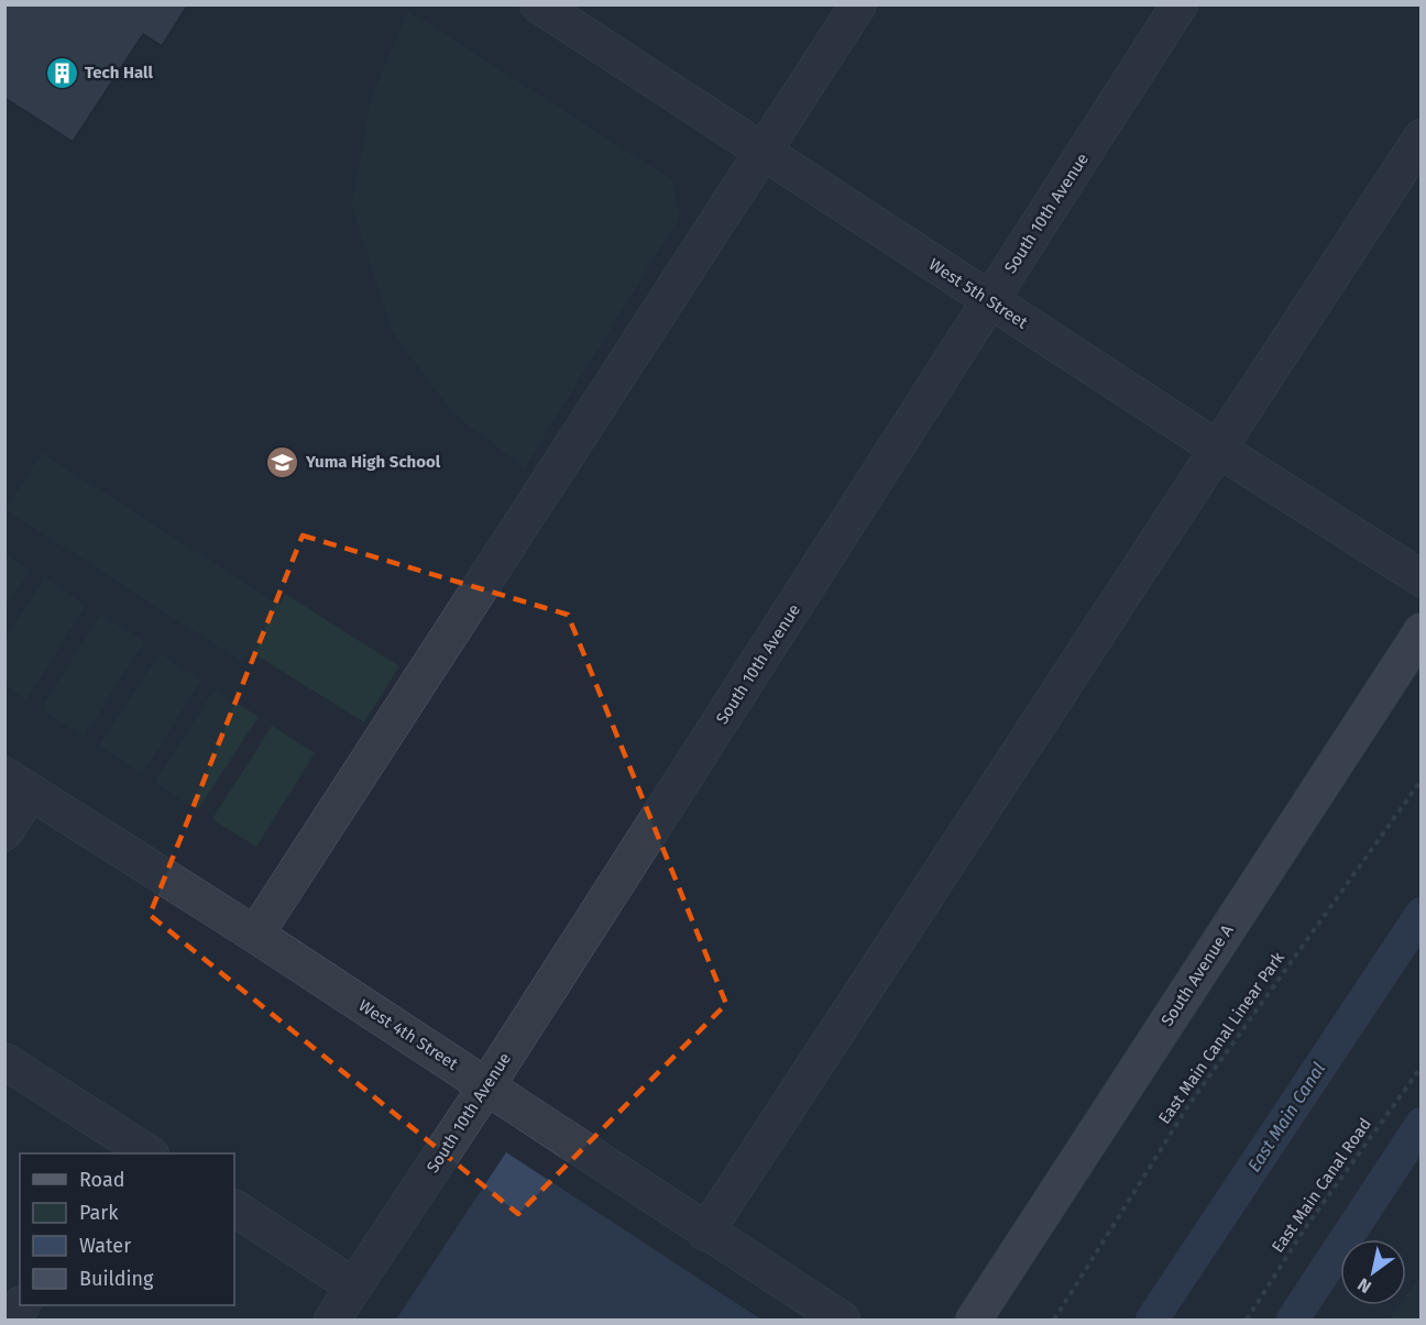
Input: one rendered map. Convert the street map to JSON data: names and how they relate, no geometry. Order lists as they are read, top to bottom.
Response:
{
  "streets": {
    "main road": ["South Avenue A"],
    "street": ["South 10th Avenue", "West 5th Street", "West 4th Street"],
    "path": ["East Main Canal Linear Park", "East Main Canal Road"]
  },
  "crossings": [
    ["South 10th Avenue", "West 5th Street"],
    ["South 10th Avenue", "West 4th Street"]
  ],
  "water": ["East Main Canal"],
  "places": {
    "building": ["Tech Hall"],
    "school or university": ["Yuma High School"]
  },
  "legend": [
    "Road",
    "Park",
    "Water",
    "Building"
  ],
  "north": "bottom left"
}
